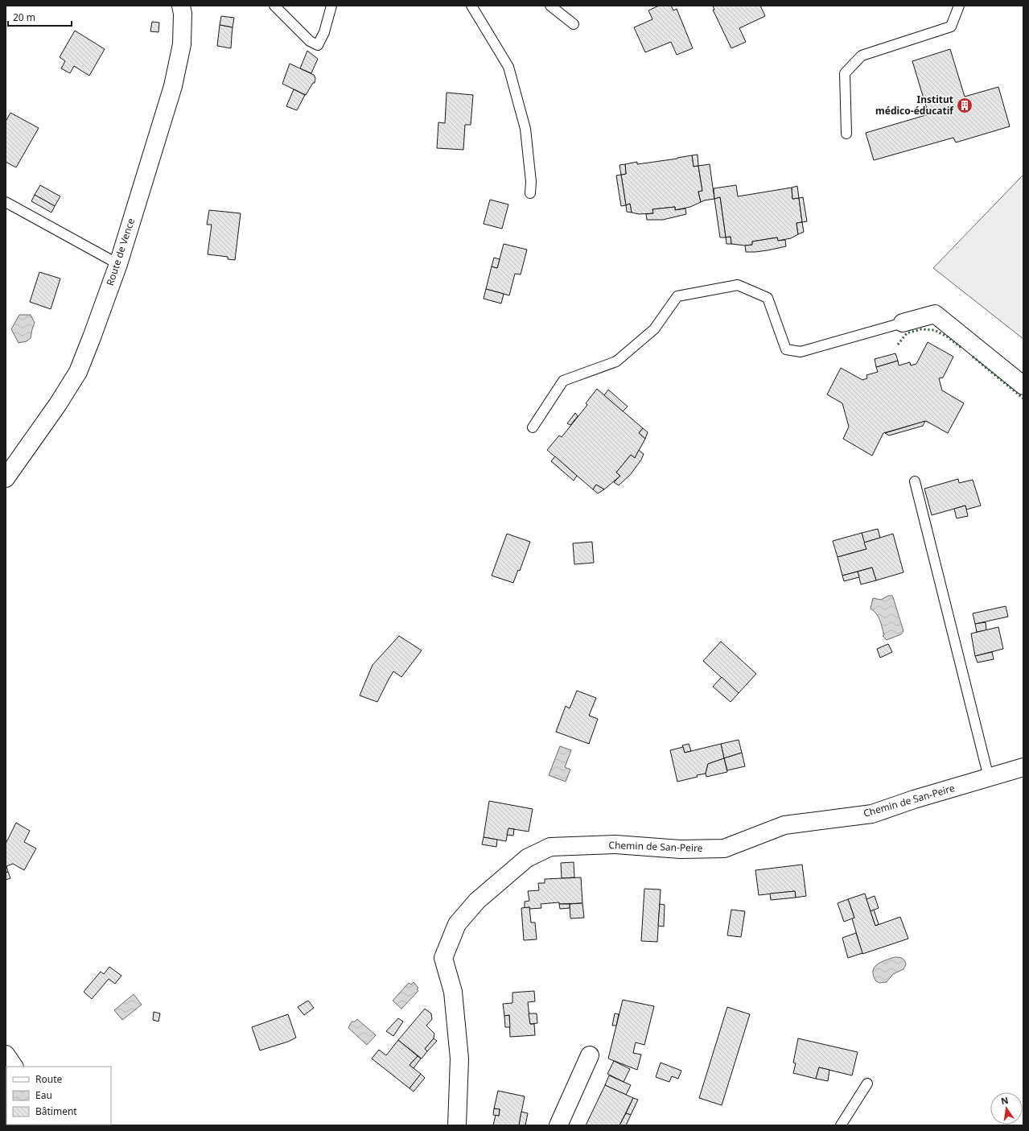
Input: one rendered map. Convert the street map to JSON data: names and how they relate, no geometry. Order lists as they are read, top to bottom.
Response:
{
  "streets": {
    "street": ["Route de Vence", "Chemin de San-Peire"]
  },
  "places": {
    "building": ["Institut médico-éducatif"]
  },
  "legend": ["Route", "Eau", "Bâtiment"],
  "scale_bar": "20 m",
  "north": "top"
}
